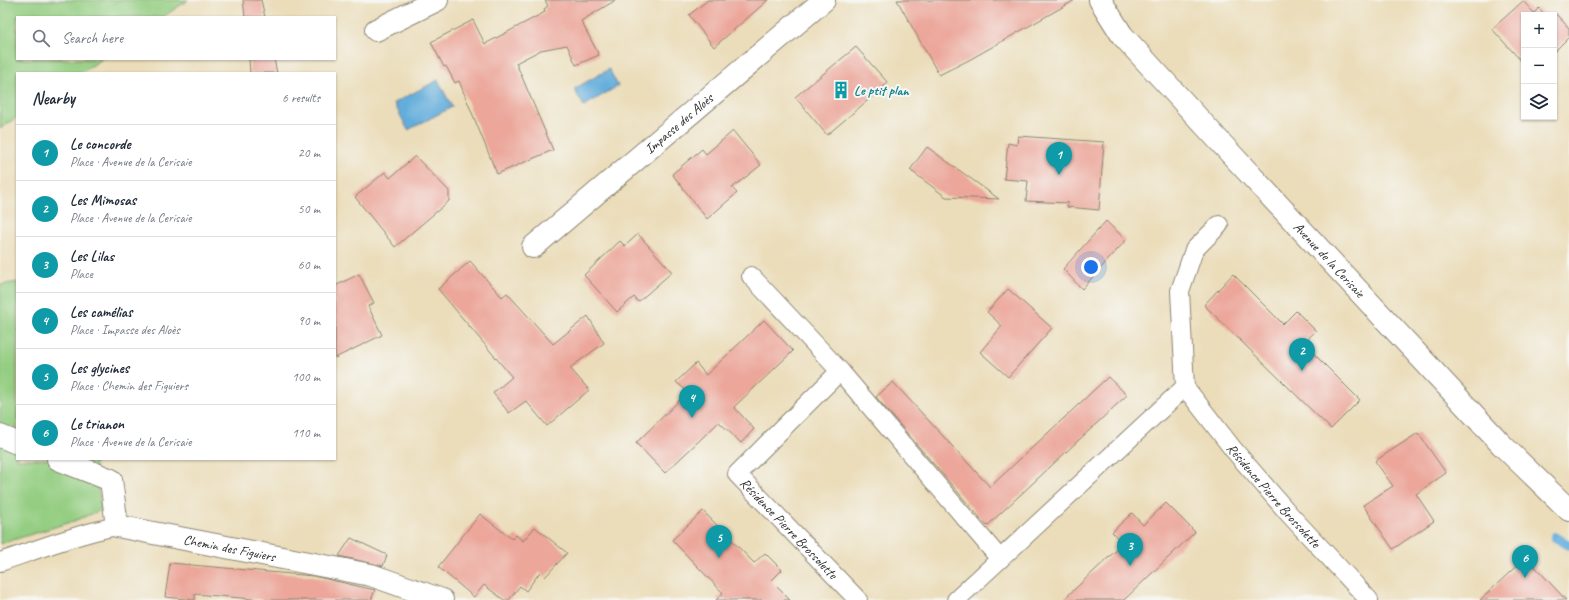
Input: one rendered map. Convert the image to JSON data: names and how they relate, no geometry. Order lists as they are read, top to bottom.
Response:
{
  "streets": {
    "street": ["Impasse des Aloès", "Avenue de la Cerisaie", "Chemin des Figuiers"],
    "lane": ["Résidence Pierre Brossolette"]
  },
  "places": {
    "building": ["Le ptit plan"]
  },
  "page": {
    "map_buttons": ["+", "−"],
    "search": "Search here",
    "heading": ["Nearby", "6 results"],
    "list": [
      {
        "mark": "1",
        "name": "Le concorde",
        "note": "Place · Avenue de la Cerisaie",
        "value": "20 m"
      },
      {
        "mark": "2",
        "name": "Les Mimosas",
        "note": "Place · Avenue de la Cerisaie",
        "value": "50 m"
      },
      {
        "mark": "3",
        "name": "Les Lilas",
        "note": "Place",
        "value": "60 m"
      },
      {
        "mark": "4",
        "name": "Les camélias",
        "note": "Place · Impasse des Aloès",
        "value": "90 m"
      },
      {
        "mark": "5",
        "name": "Les glycines",
        "note": "Place · Chemin des Figuiers",
        "value": "100 m"
      },
      {
        "mark": "6",
        "name": "Le trianon",
        "note": "Place · Avenue de la Cerisaie",
        "value": "110 m"
      }
    ],
    "pins": [
      "1",
      "2",
      "4",
      "5",
      "3",
      "6"
    ]
  }
}
